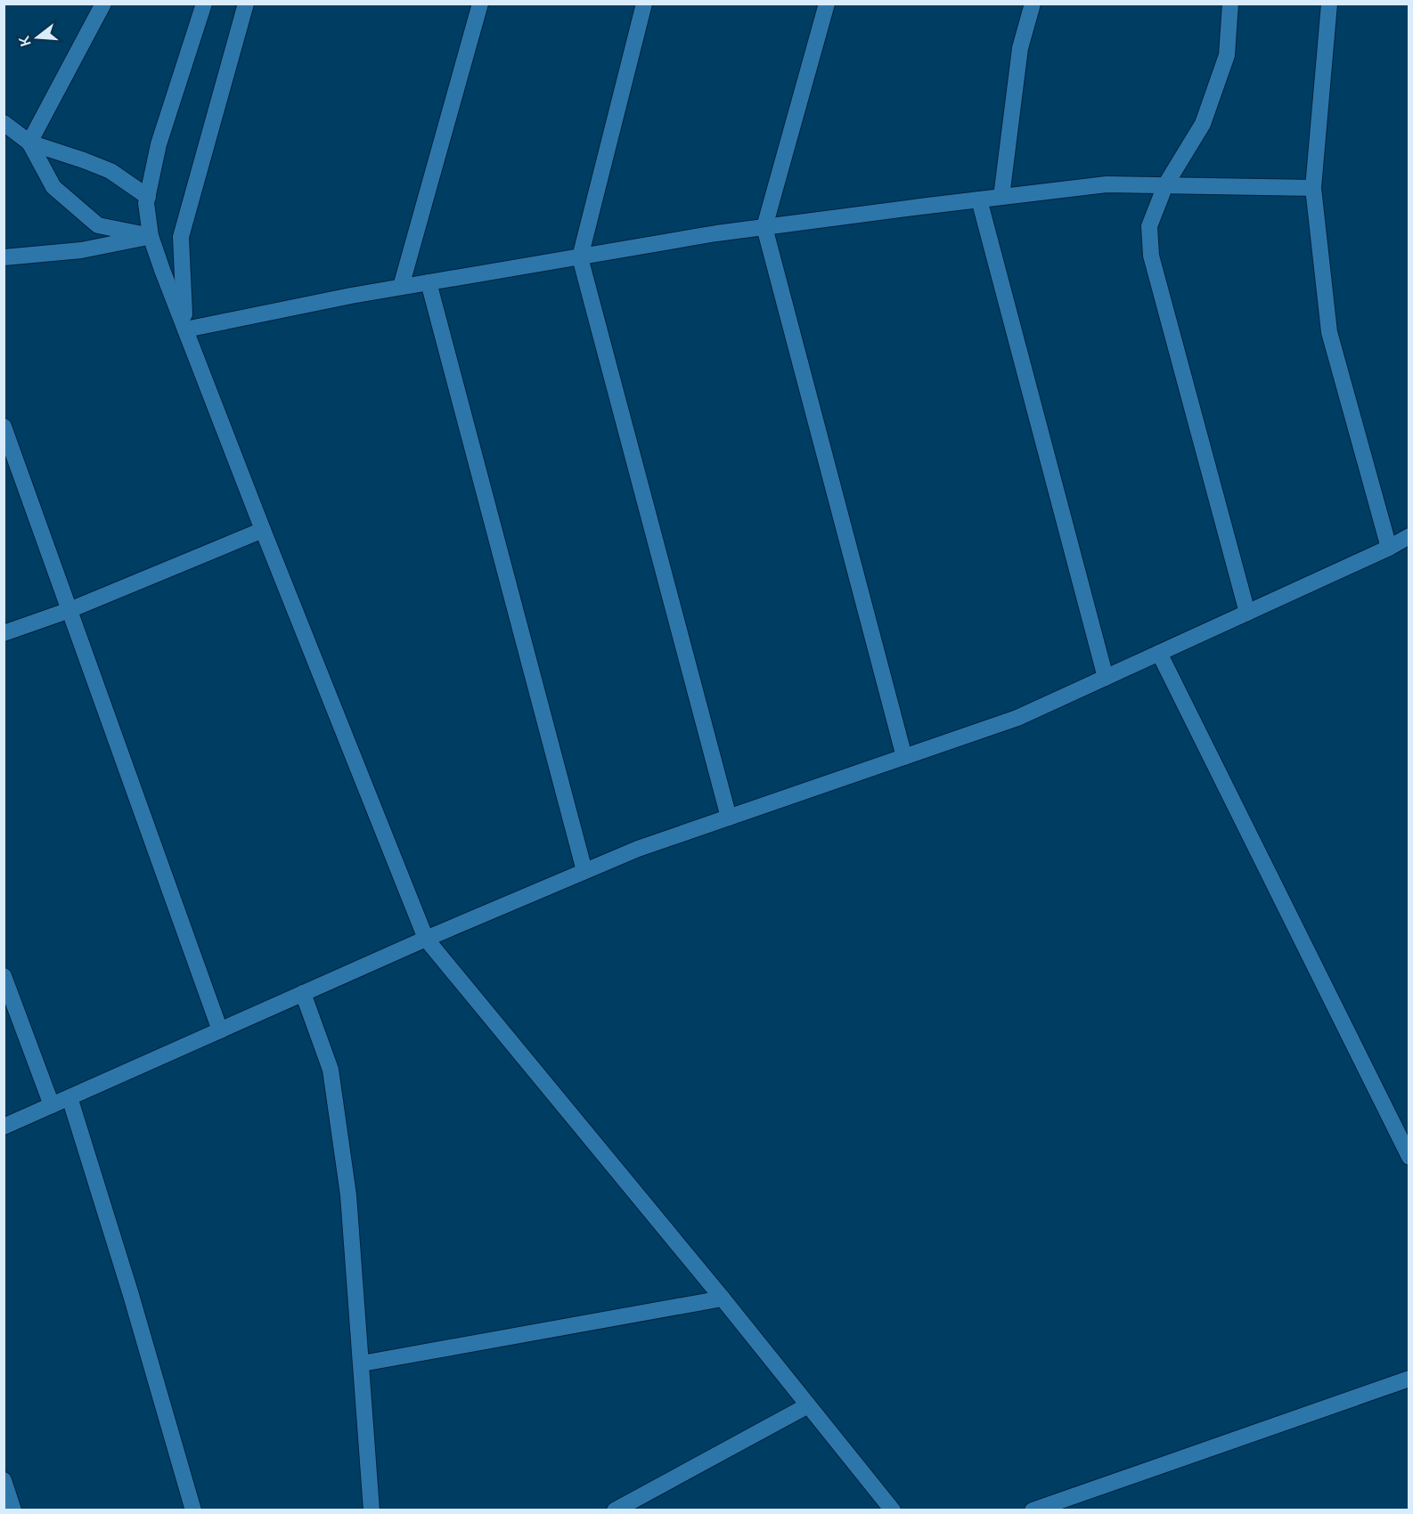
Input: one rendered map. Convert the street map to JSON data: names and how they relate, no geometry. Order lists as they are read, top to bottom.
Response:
{
  "north": "left"
}
